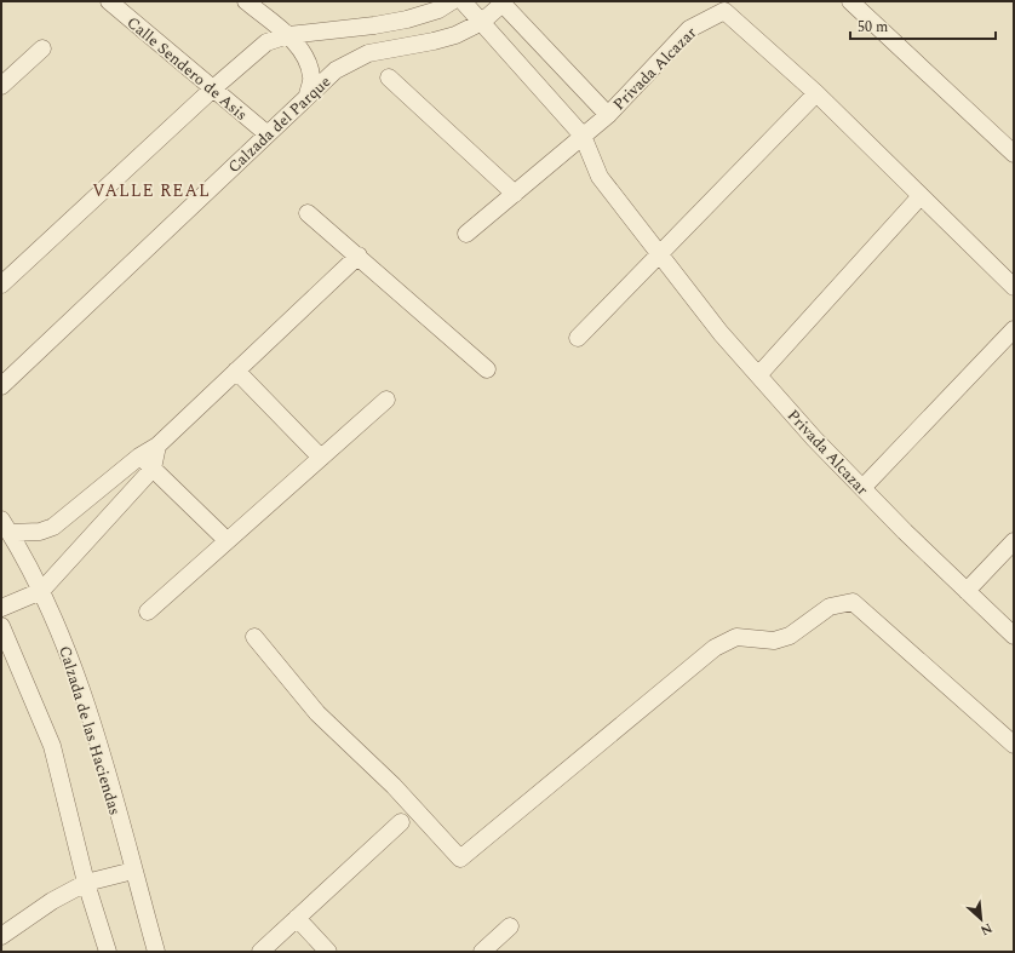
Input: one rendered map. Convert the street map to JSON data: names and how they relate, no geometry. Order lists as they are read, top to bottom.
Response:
{
  "streets": {
    "street": [
      "Calle Sendero de Asis",
      "Privada Alcazar",
      "Calzada del Parque",
      "Calzada de las Haciendas"
    ]
  },
  "crossings": [
    ["Calle Sendero de Asis", "Calzada del Parque"]
  ],
  "districts": ["VALLE REAL"],
  "scale_bar": "50 m",
  "north": "bottom right"
}
